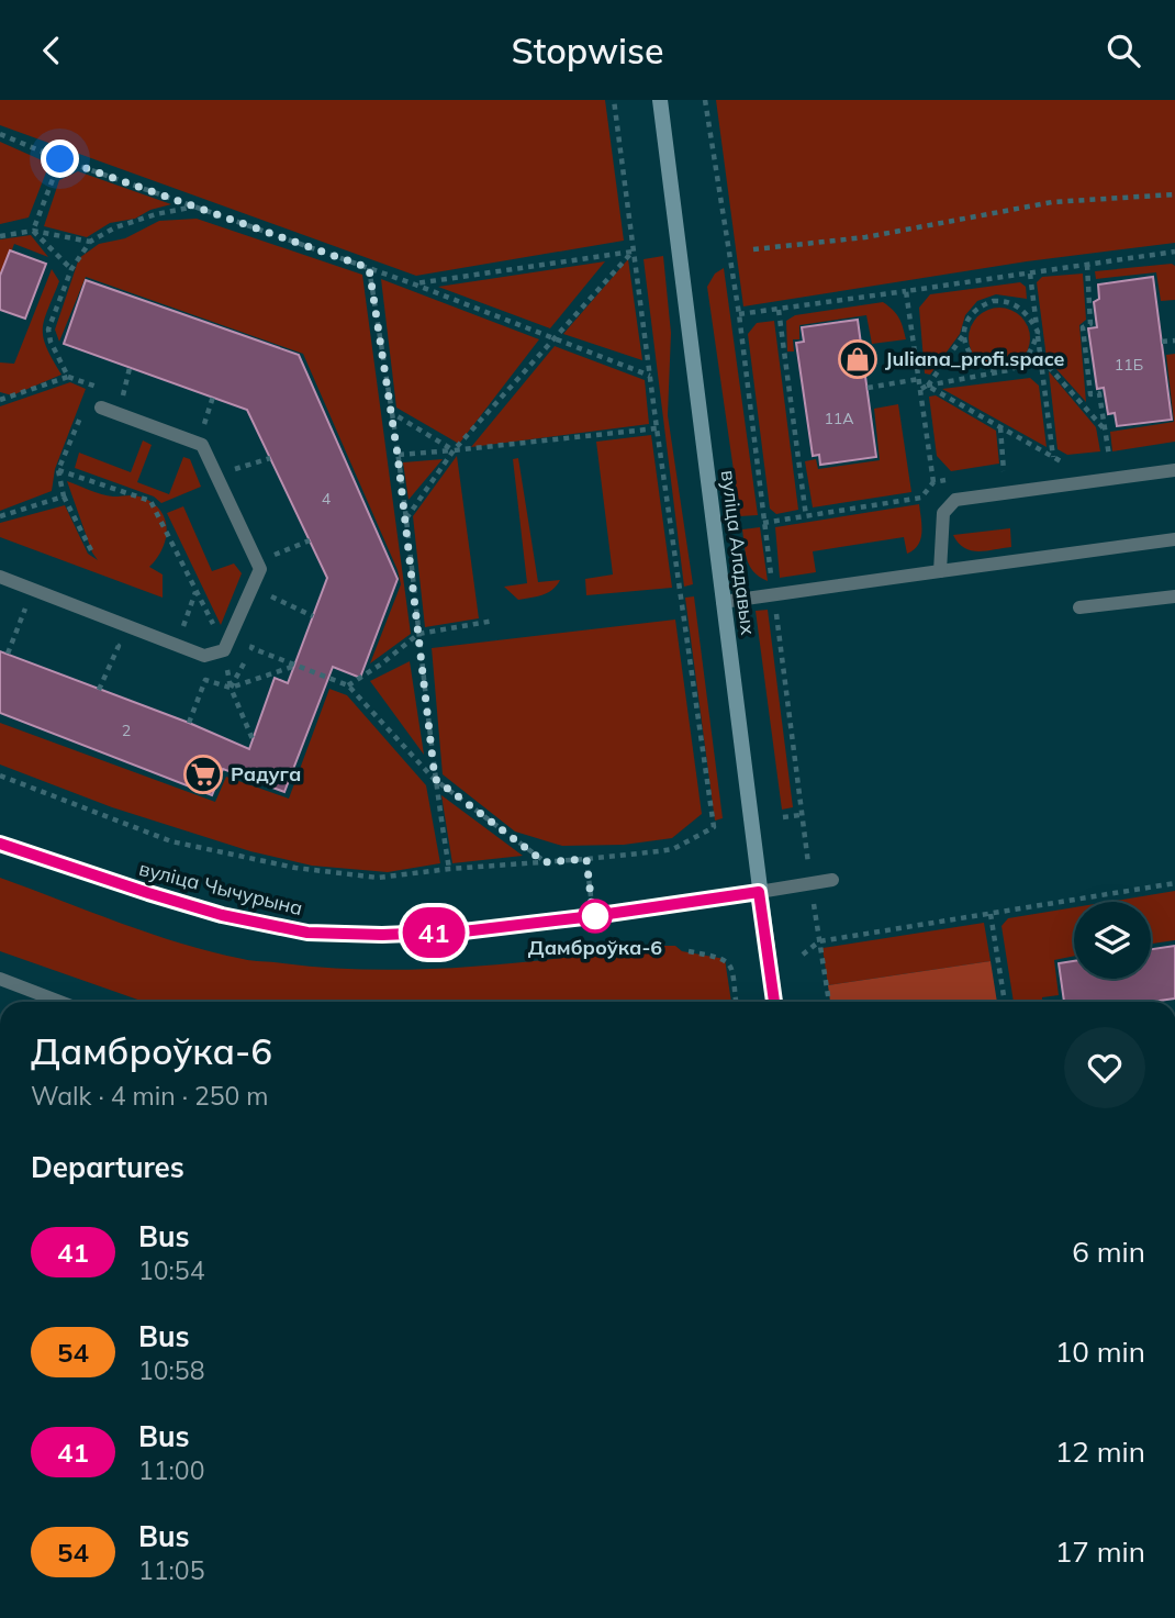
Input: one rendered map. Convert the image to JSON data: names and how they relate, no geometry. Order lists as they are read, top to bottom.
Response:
{
  "streets": {
    "main road": ["вуліца Аладавых", "вуліца Чычурына"]
  },
  "crossings": [
    ["вуліца Аладавых", "вуліца Чычурына"]
  ],
  "places": {
    "shop": ["Juliana_profi.space"],
    "supermarket": ["Радуга"],
    "other": ["Дамброўка-6"]
  },
  "lines": ["bus line 41"],
  "house_numbers": [
    "11Б",
    "11А",
    "4",
    "2"
  ],
  "page": {
    "header": "Stopwise",
    "on_map": "41",
    "heading": [
      ["Дамброўка-6", "Walk · 4 min · 250 m"],
      "Departures"
    ],
    "list": [
      {
        "mark": "41",
        "name": "Bus",
        "note": "10:54",
        "value": "6 min"
      },
      {
        "mark": "54",
        "name": "Bus",
        "note": "10:58",
        "value": "10 min"
      },
      {
        "mark": "41",
        "name": "Bus",
        "note": "11:00",
        "value": "12 min"
      },
      {
        "mark": "54",
        "name": "Bus",
        "note": "11:05",
        "value": "17 min"
      }
    ]
  }
}
